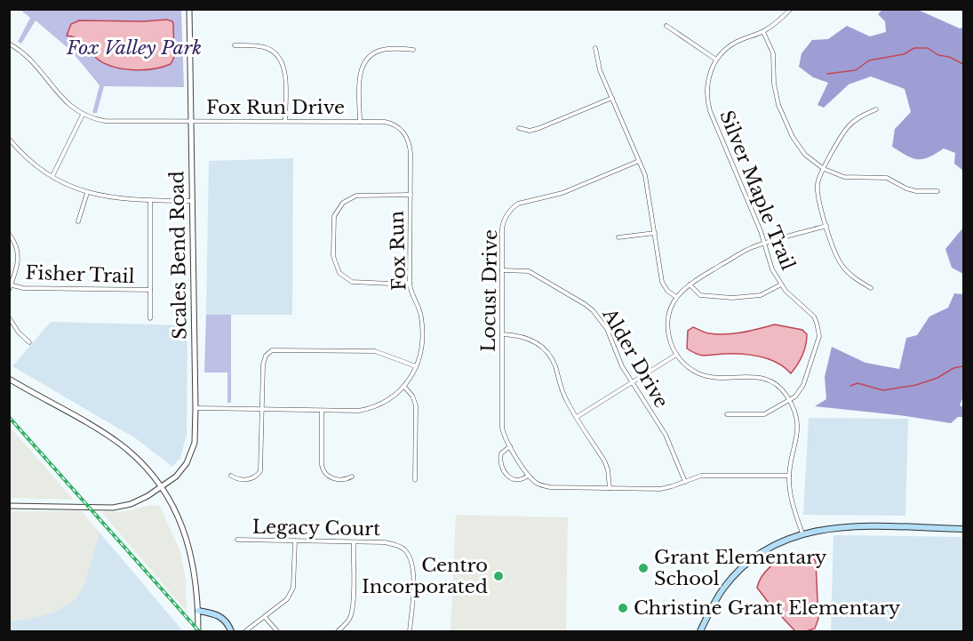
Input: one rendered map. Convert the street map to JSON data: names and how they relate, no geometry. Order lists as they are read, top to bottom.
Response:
{
  "streets": {
    "street": [
      "Fox Run Drive",
      "Silver Maple Trail",
      "Fox Run",
      "Scales Bend Road",
      "Fisher Trail",
      "Locust Drive",
      "Alder Drive",
      "Legacy Court"
    ]
  },
  "crossings": [
    ["Fox Run Drive", "Fox Run"],
    ["Fox Run Drive", "Scales Bend Road"],
    ["Fox Run", "Scales Bend Road"],
    ["Locust Drive", "Alder Drive"]
  ],
  "parks": ["Fox Valley Park"],
  "places": ["Grant Elementary School", "Centro Incorporated", "Christine Grant Elementary"]
}
